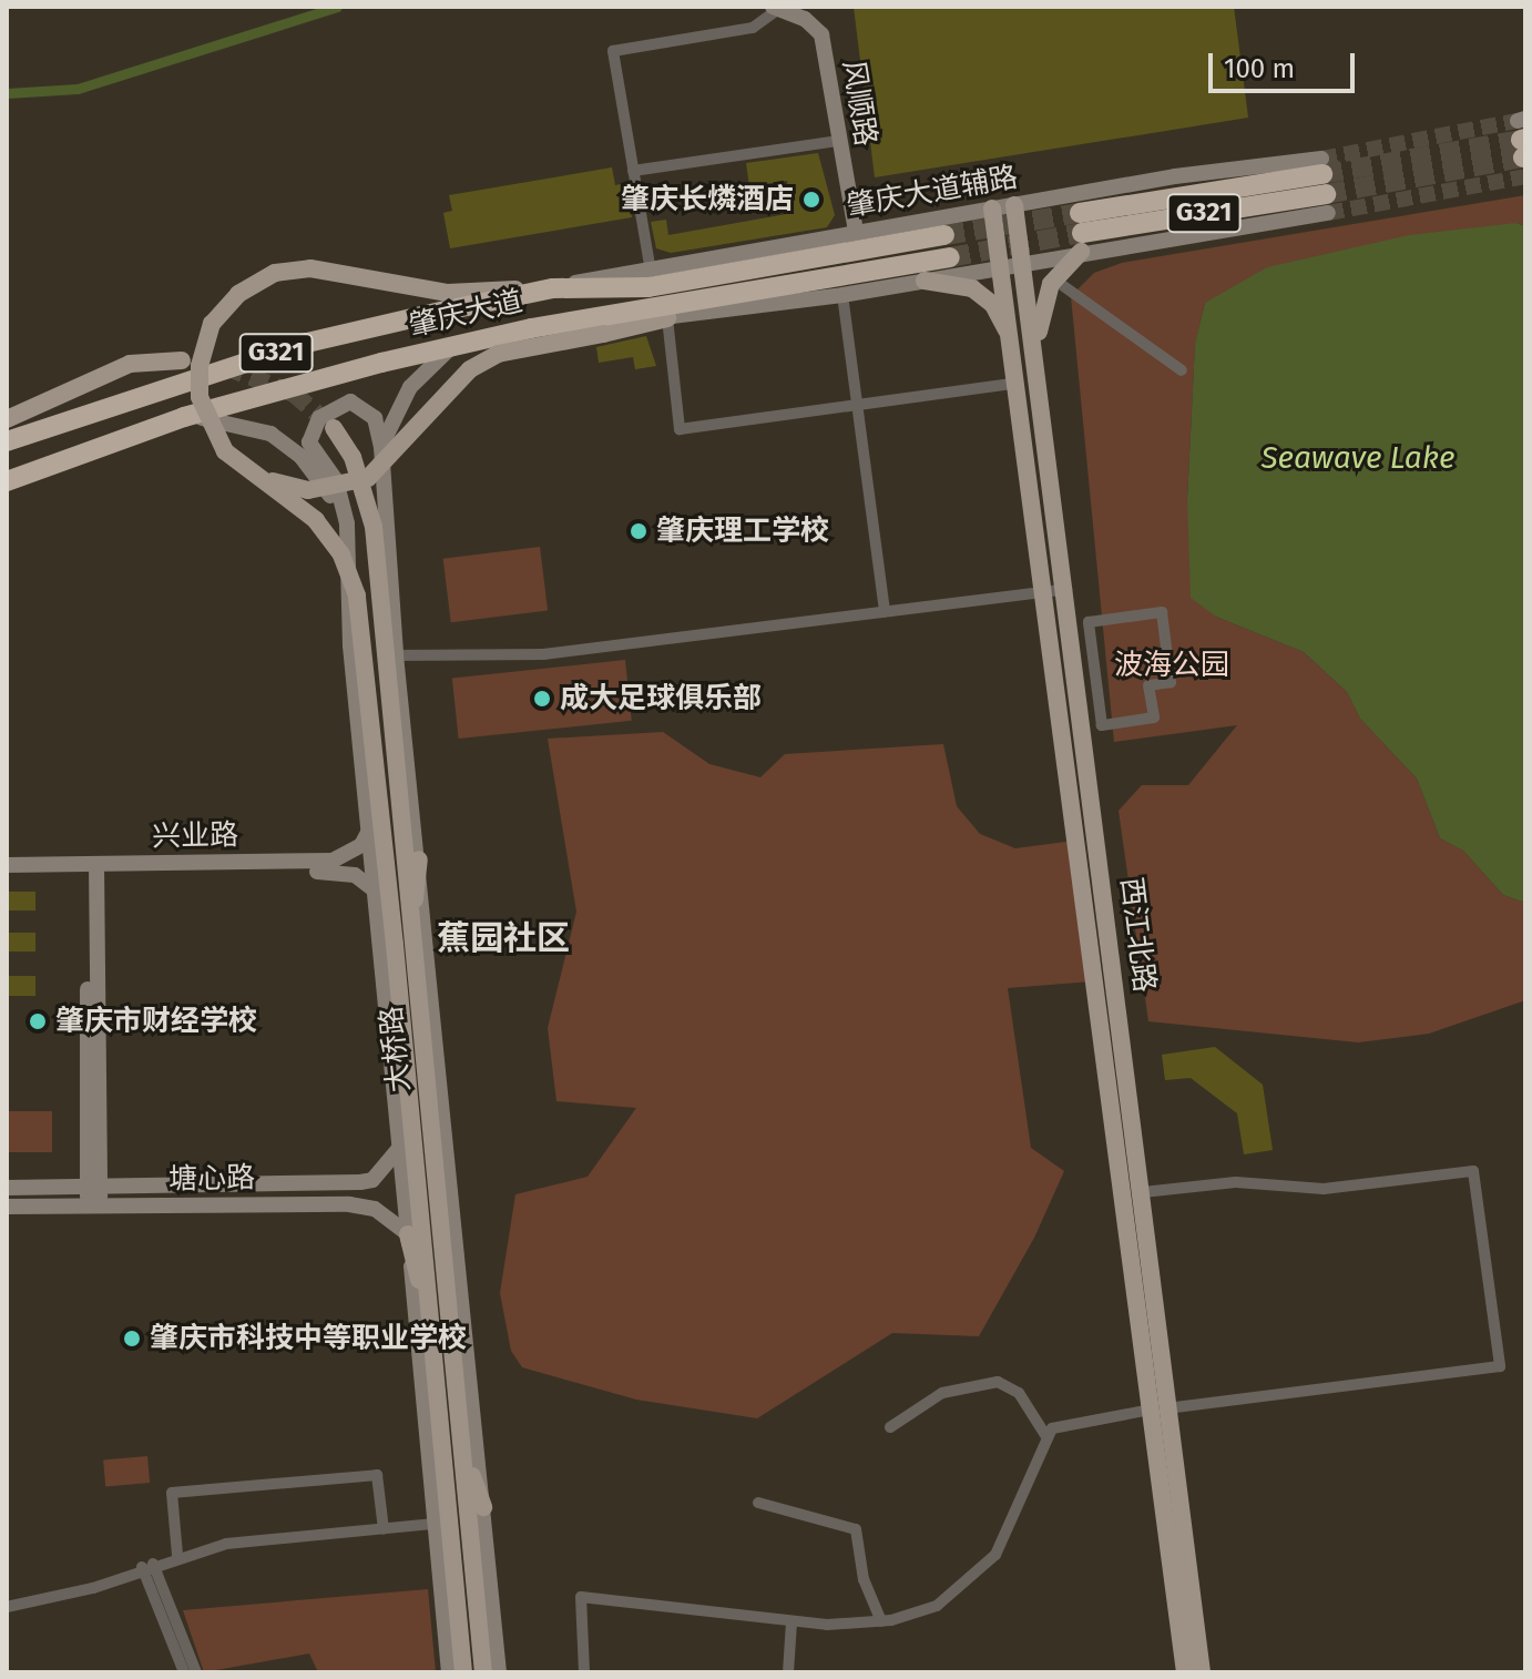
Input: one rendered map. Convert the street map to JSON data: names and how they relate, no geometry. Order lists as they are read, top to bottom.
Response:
{
  "streets": {
    "highway": ["G321", "肇庆大道"],
    "main road": ["西江北路", "大桥路"],
    "street": [
      "风顺路",
      "肇庆大道辅路",
      "兴业路",
      "塘心路"
    ]
  },
  "crossings": [
    ["风顺路", "肇庆大道辅路"],
    ["肇庆大道辅路", "G321"],
    ["肇庆大道辅路", "肇庆大道"],
    ["肇庆大道辅路", "西江北路"],
    ["肇庆大道辅路", "大桥路"],
    ["肇庆大道", "大桥路"]
  ],
  "districts": ["蕉园社区"],
  "water": ["Seawave Lake"],
  "parks": ["波海公园"],
  "places": [
    "肇庆长燐酒店",
    "肇庆理工学校",
    "成大足球俱乐部",
    "肇庆市财经学校",
    "肇庆市科技中等职业学校"
  ],
  "scale_bar": "100 m"
}
